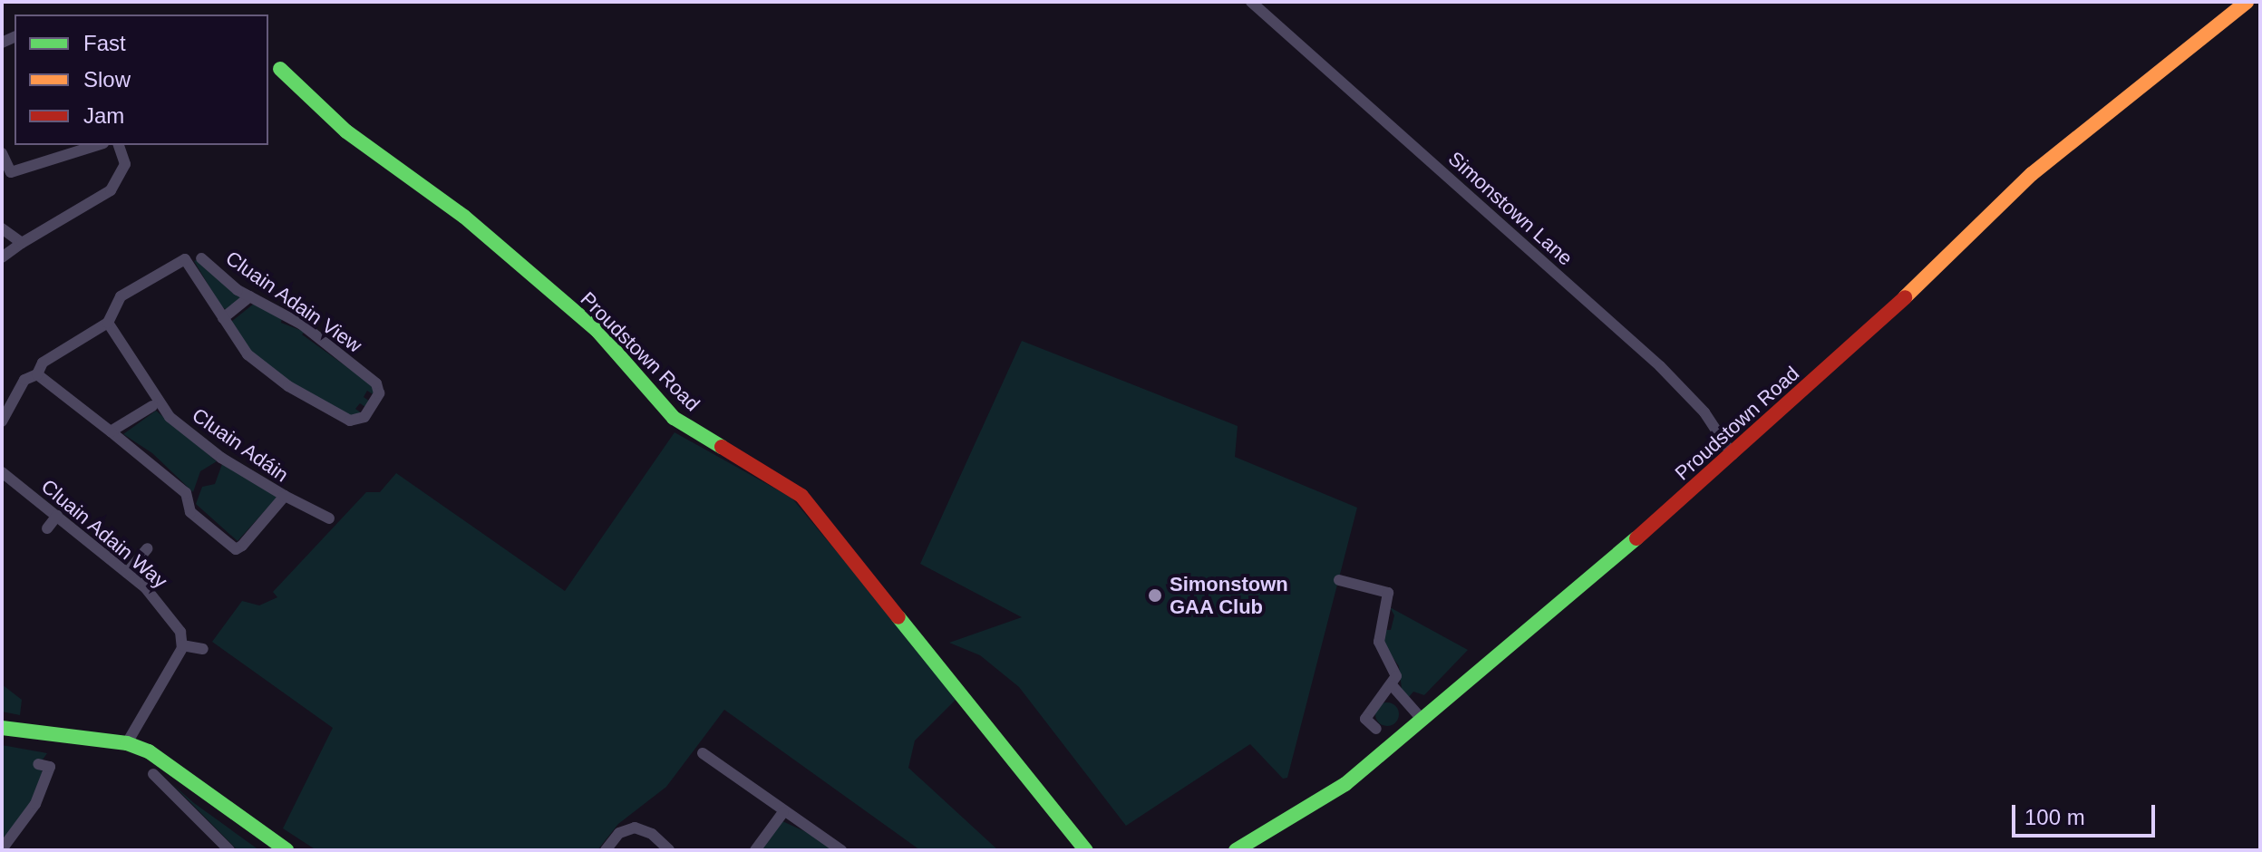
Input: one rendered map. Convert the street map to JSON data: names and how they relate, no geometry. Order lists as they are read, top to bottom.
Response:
{
  "streets": {
    "street": [
      "Simonstown Lane",
      "Cluain Adain View",
      "Proudstown Road",
      "Cluain Adáin",
      "Cluain Adain Way"
    ]
  },
  "crossings": [
    ["Simonstown Lane", "Proudstown Road"],
    ["Cluain Adain View", "Cluain Adáin"]
  ],
  "places": ["Simonstown GAA Club"],
  "legend": ["Fast", "Slow", "Jam"],
  "scale_bar": "100 m"
}
